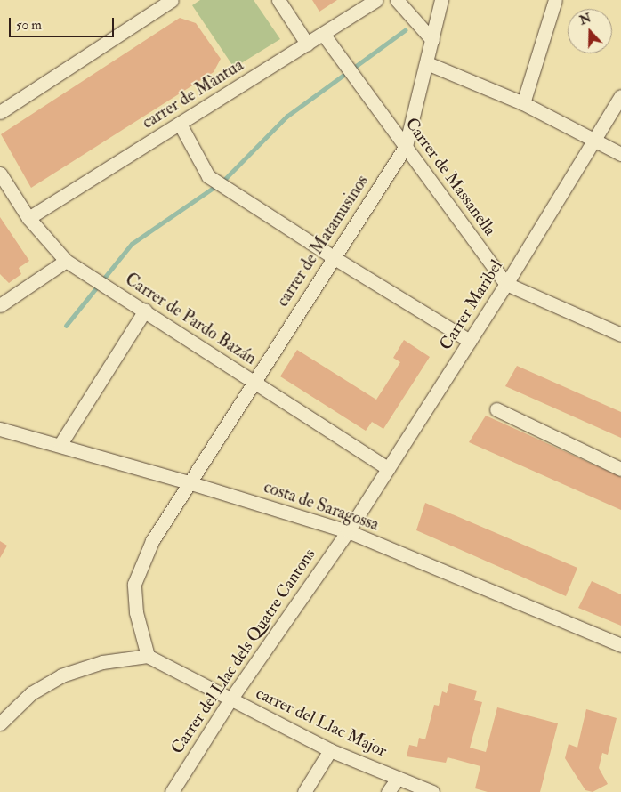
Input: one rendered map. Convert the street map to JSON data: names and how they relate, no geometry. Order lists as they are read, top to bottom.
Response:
{
  "streets": {
    "street": [
      "carrer de Màntua",
      "Carrer de Massanella",
      "carrer de Matamusinos",
      "Carrer Maribel",
      "Carrer de Pardo Bazán",
      "costa de Saragossa",
      "Carrer del Llac dels Quatre Cantons",
      "carrer del Llac Major"
    ]
  },
  "crossings": [
    ["carrer de Màntua", "Carrer de Massanella"],
    ["carrer de Màntua", "Carrer de Pardo Bazán"],
    ["Carrer de Massanella", "carrer de Matamusinos"],
    ["Carrer de Massanella", "Carrer Maribel"],
    ["carrer de Matamusinos", "Carrer de Pardo Bazán"],
    ["carrer de Matamusinos", "costa de Saragossa"],
    ["carrer de Matamusinos", "carrer del Llac Major"],
    ["Carrer Maribel", "Carrer de Pardo Bazán"],
    ["Carrer Maribel", "costa de Saragossa"],
    ["Carrer Maribel", "Carrer del Llac dels Quatre Cantons"],
    ["costa de Saragossa", "Carrer del Llac dels Quatre Cantons"],
    ["Carrer del Llac dels Quatre Cantons", "carrer del Llac Major"]
  ],
  "scale_bar": "50 m",
  "north": "top"
}
